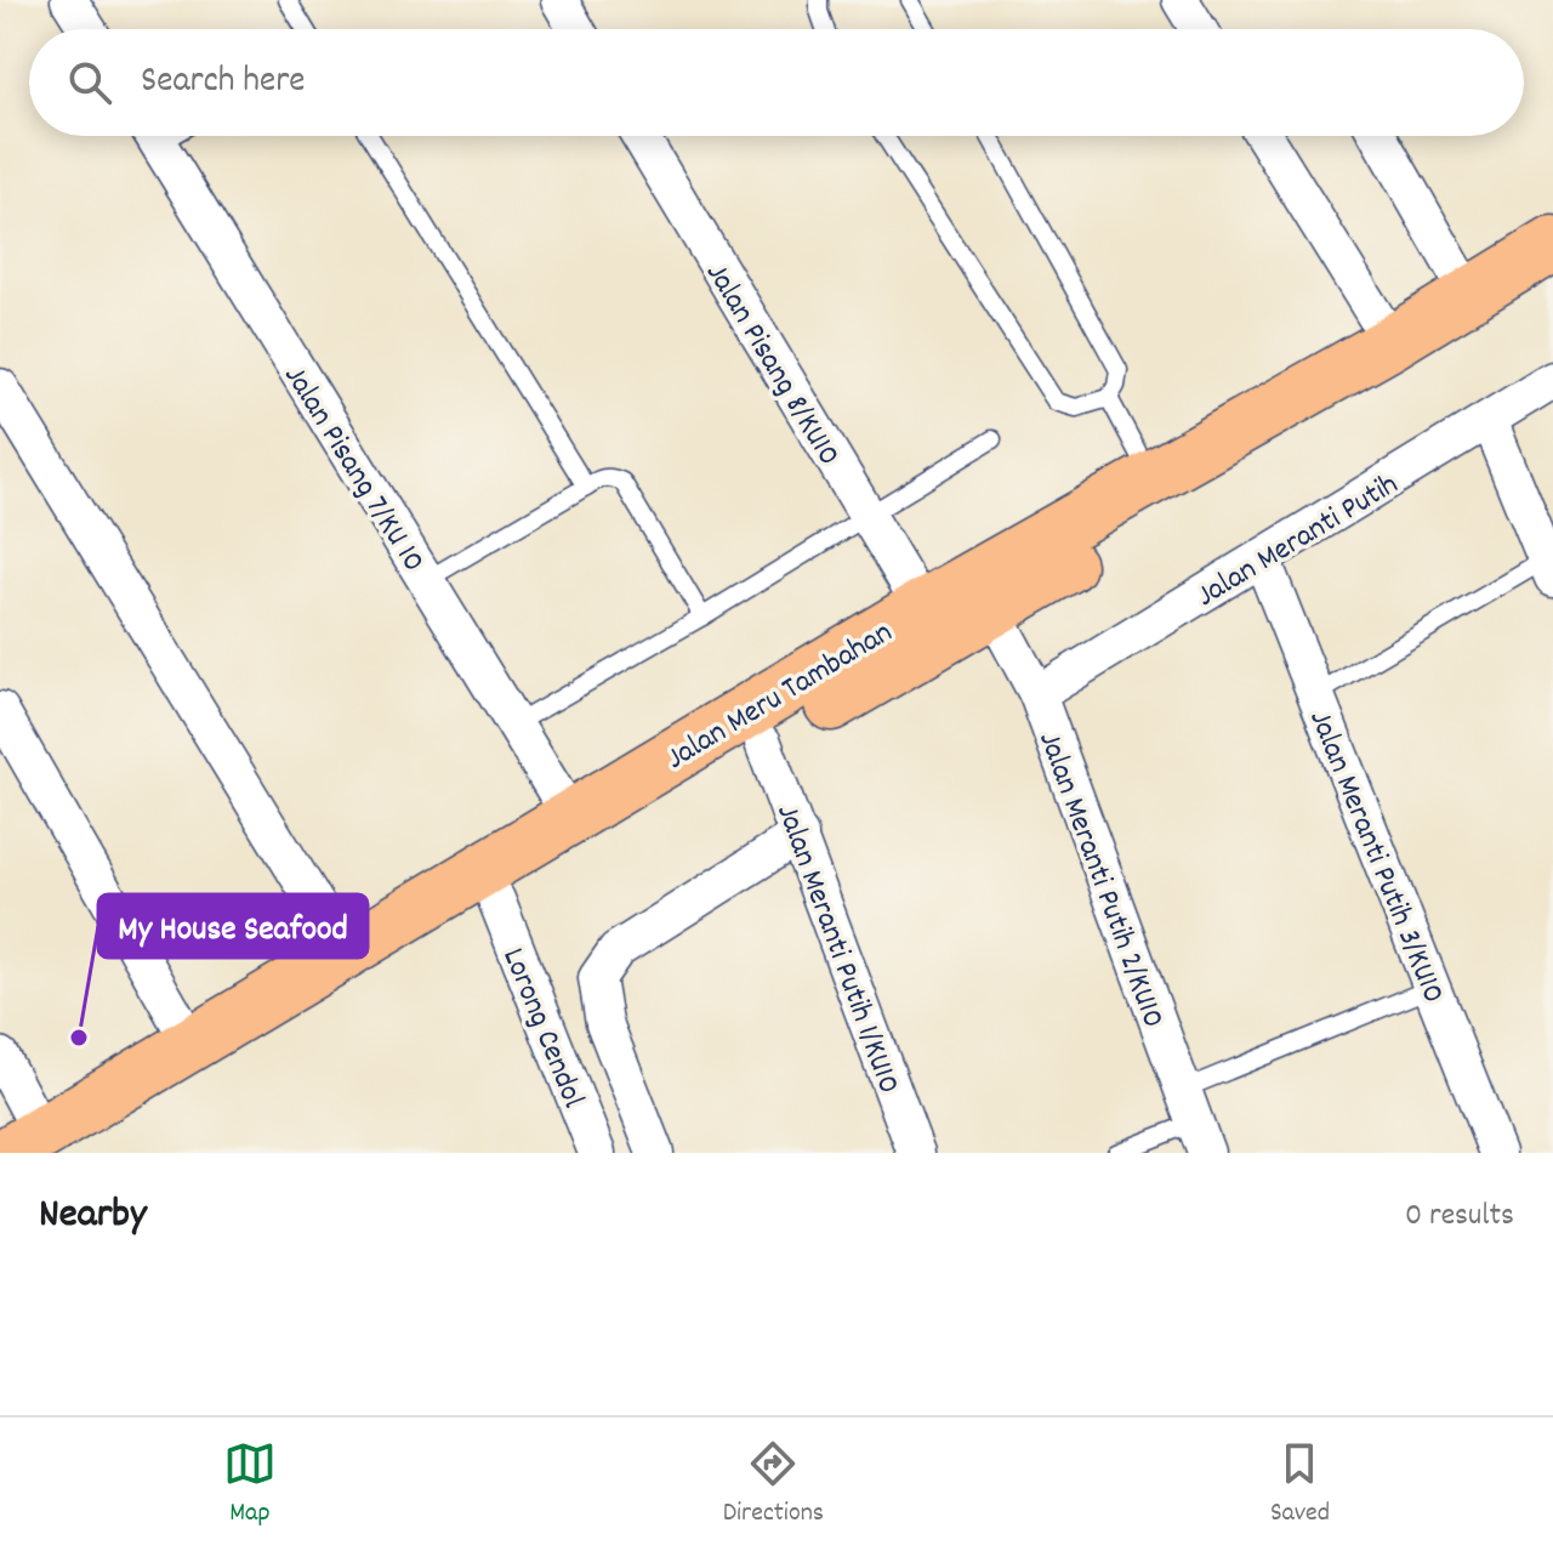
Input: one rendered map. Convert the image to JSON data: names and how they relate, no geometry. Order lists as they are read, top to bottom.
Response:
{
  "streets": {
    "main road": ["Jalan Meru Tambahan"],
    "street": [
      "Jalan Pisang 8/KU10",
      "Jalan Pisang 7/KU 10",
      "Jalan Meranti Putih",
      "Jalan Meranti Putih 3/KU10",
      "Jalan Meranti Putih 2/KU10",
      "Jalan Meranti Putih 1/KU10",
      "Lorong Cendol"
    ]
  },
  "crossings": [
    ["Jalan Pisang 8/KU10", "Jalan Meru Tambahan"],
    ["Jalan Pisang 7/KU 10", "Jalan Meru Tambahan"],
    ["Jalan Meranti Putih", "Jalan Meranti Putih 3/KU10"],
    ["Jalan Meranti Putih", "Jalan Meranti Putih 2/KU10"],
    ["Jalan Meru Tambahan", "Jalan Meranti Putih 2/KU10"],
    ["Jalan Meru Tambahan", "Jalan Meranti Putih 1/KU10"],
    ["Jalan Meru Tambahan", "Lorong Cendol"]
  ],
  "places": ["My House Seafood"],
  "page": {
    "search": "Search here",
    "heading": ["Nearby", "0 results"],
    "nav": ["Map", "Directions", "Saved"]
  }
}
